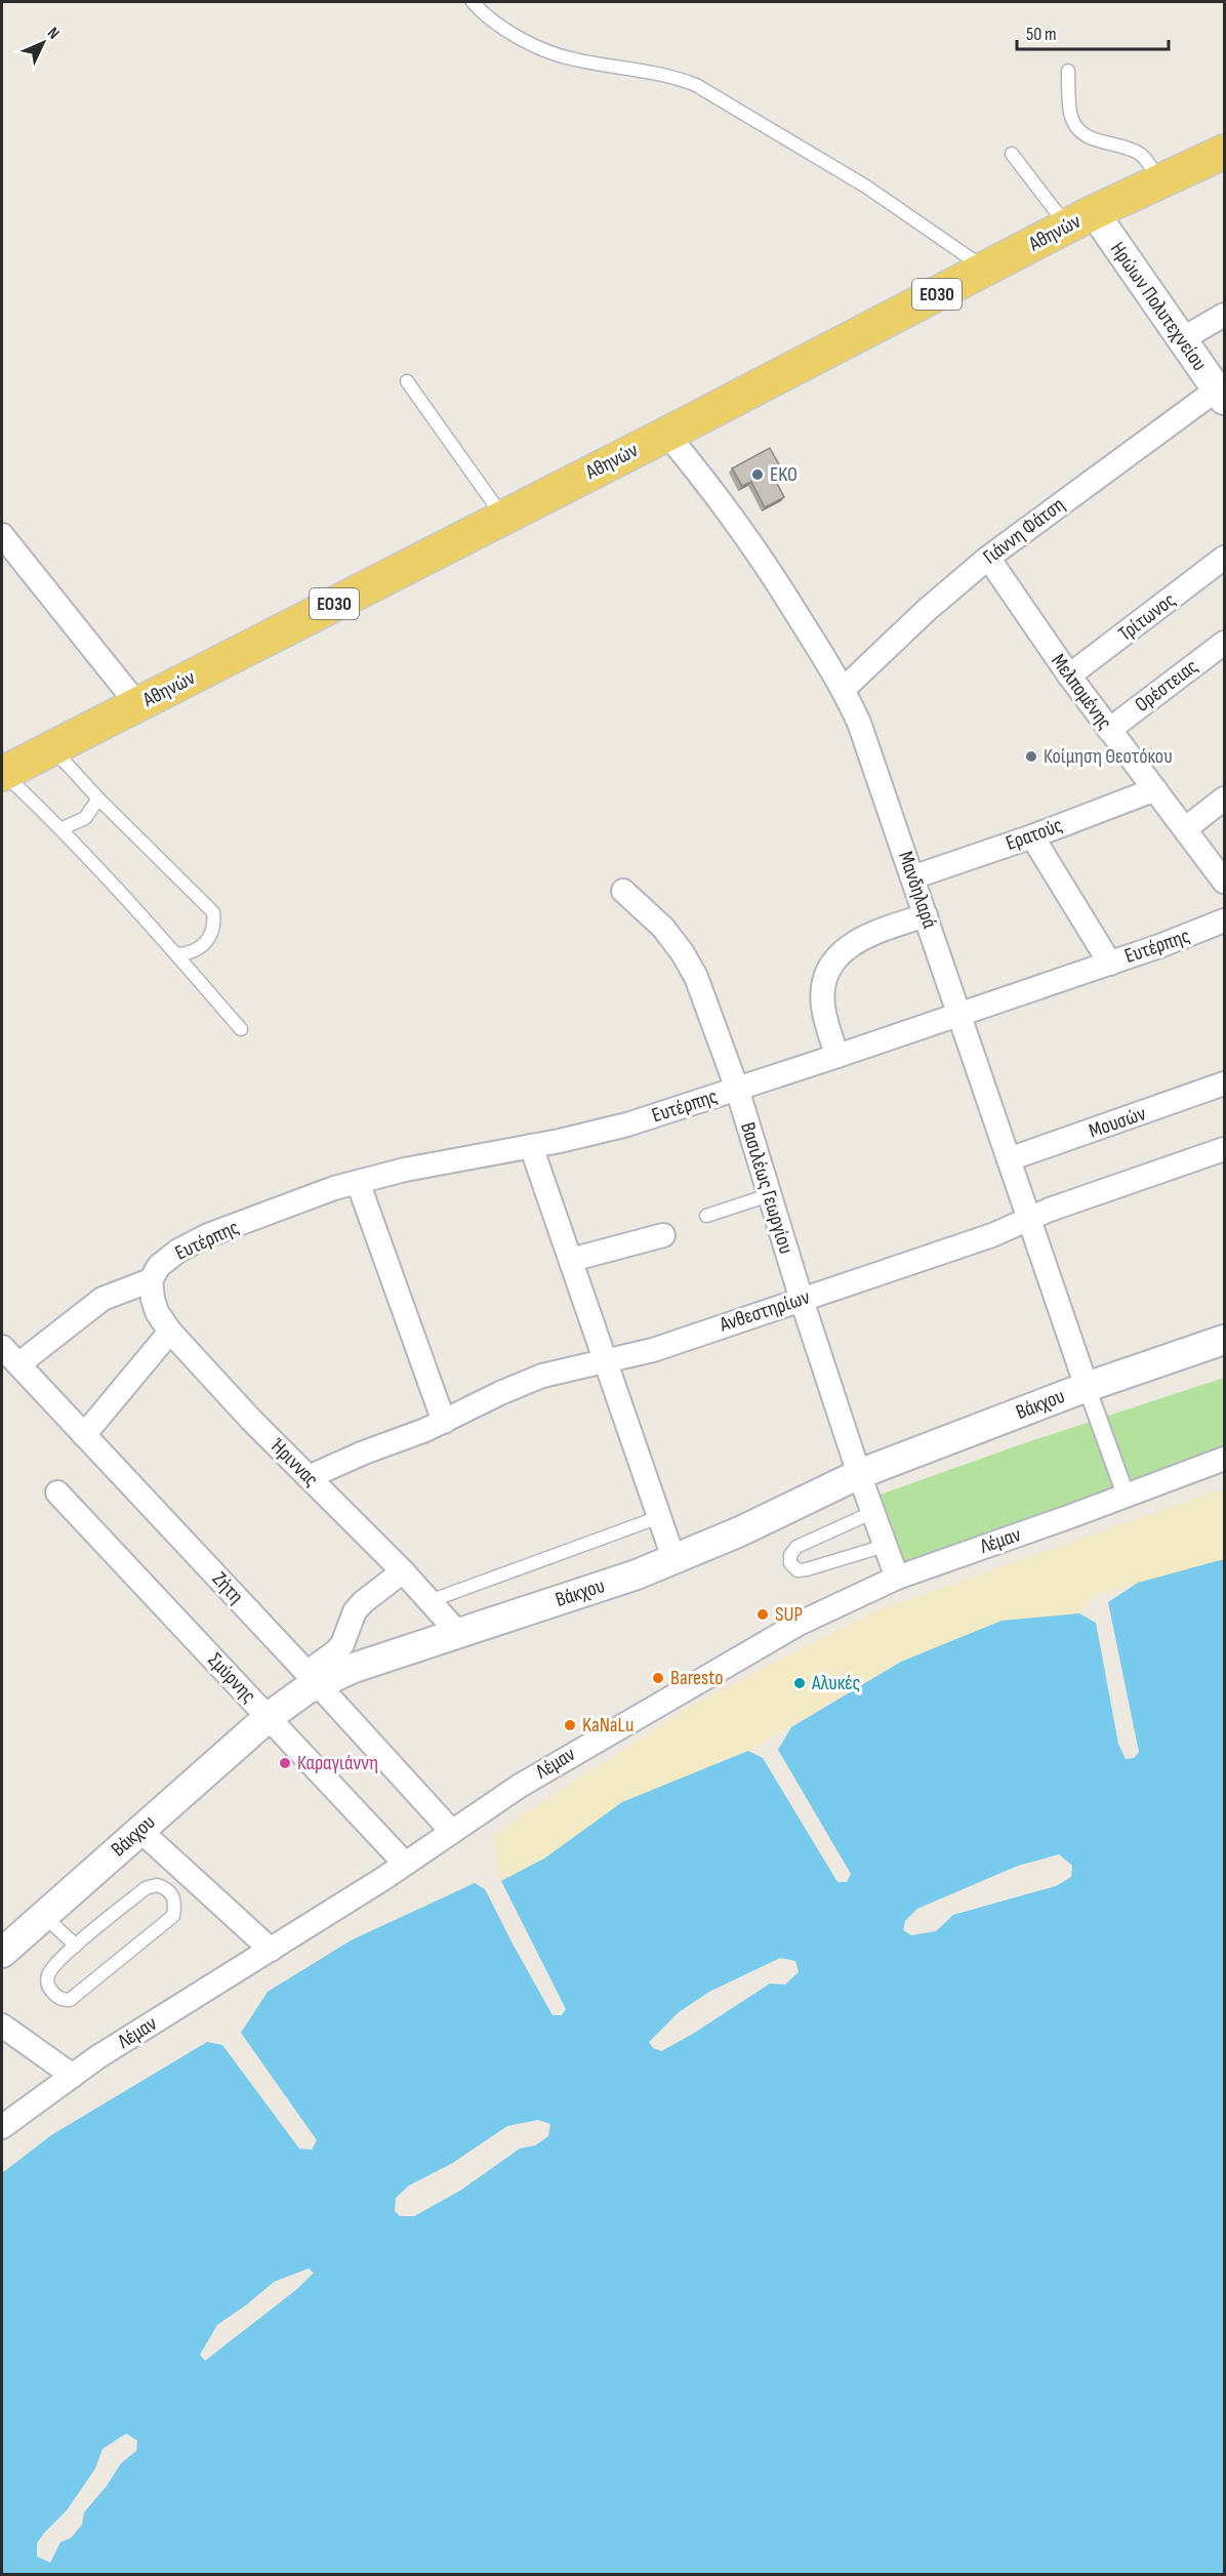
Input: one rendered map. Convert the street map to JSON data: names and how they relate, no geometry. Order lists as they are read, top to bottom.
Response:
{
  "streets": {
    "main road": ["Αθηνών", "ΕΟ30"],
    "street": [
      "Ηρώων Πολυτεχνείου",
      "Γιάννη Φάτση",
      "Τρίτωνος",
      "Ορέστειας",
      "Μελπομένης",
      "Ερατούς",
      "Μανδηλαρά",
      "Ευτέρπης",
      "Μουσών",
      "Βασιλέως Γεωργίου",
      "Ανθεστηρίων",
      "Βάκχου",
      "Ήριννας",
      "Λέμαν",
      "Ζήτη",
      "Σμύρνης"
    ]
  },
  "crossings": [
    ["Αθηνών", "Ηρώων Πολυτεχνείου"],
    ["Αθηνών", "Μανδηλαρά"],
    ["Ηρώων Πολυτεχνείου", "Γιάννη Φάτση"],
    ["Γιάννη Φάτση", "Μελπομένης"],
    ["Γιάννη Φάτση", "Μανδηλαρά"],
    ["Τρίτωνος", "Μελπομένης"],
    ["Ορέστειας", "Μελπομένης"],
    ["Μελπομένης", "Ερατούς"],
    ["Ερατούς", "Μανδηλαρά"],
    ["Μανδηλαρά", "Ευτέρπης"],
    ["Μανδηλαρά", "Μουσών"],
    ["Μανδηλαρά", "Ανθεστηρίων"],
    ["Μανδηλαρά", "Βάκχου"],
    ["Ευτέρπης", "Βασιλέως Γεωργίου"],
    ["Ευτέρπης", "Ήριννας"],
    ["Βασιλέως Γεωργίου", "Ανθεστηρίων"],
    ["Βασιλέως Γεωργίου", "Βάκχου"],
    ["Βασιλέως Γεωργίου", "Λέμαν"],
    ["Ανθεστηρίων", "Ήριννας"],
    ["Βάκχου", "Ήριννας"],
    ["Βάκχου", "Ζήτη"],
    ["Βάκχου", "Σμύρνης"],
    ["Λέμαν", "Ζήτη"],
    ["Λέμαν", "Σμύρνης"]
  ],
  "places": [
    "EKO",
    "Κοίμηση Θεοτόκου",
    "SUP",
    "Baresto",
    "Αλυκές",
    "KaNaLu",
    "Καραγιάννη"
  ],
  "scale_bar": "50 m",
  "north": "top right"
}
